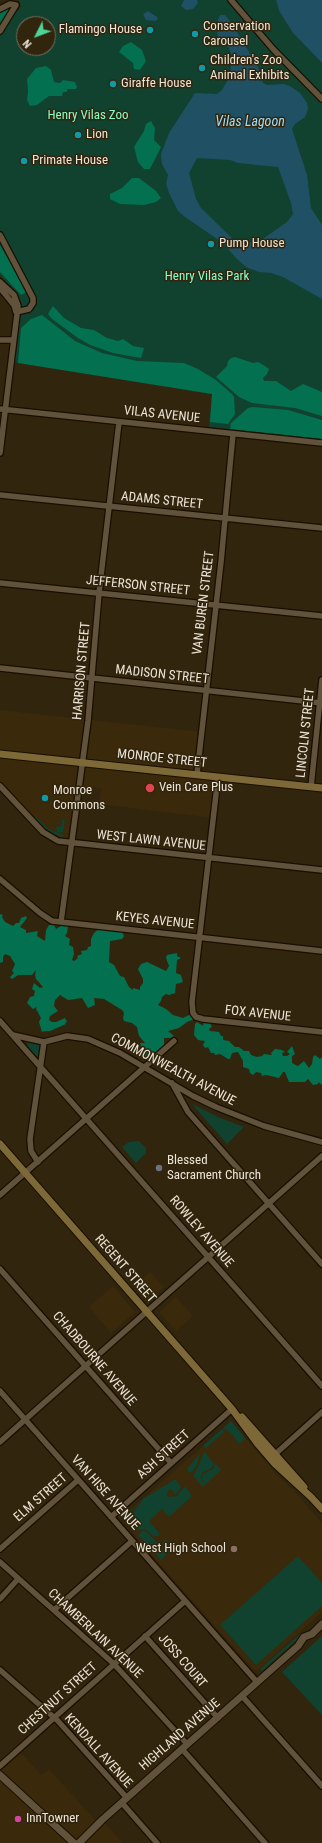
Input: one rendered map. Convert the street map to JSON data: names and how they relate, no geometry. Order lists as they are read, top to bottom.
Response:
{
  "streets": {
    "main road": ["MONROE STREET", "REGENT STREET"],
    "street": [
      "VILAS AVENUE",
      "ADAMS STREET",
      "JEFFERSON STREET",
      "VAN BUREN STREET",
      "HARRISON STREET",
      "MADISON STREET",
      "LINCOLN STREET",
      "WEST LAWN AVENUE",
      "KEYES AVENUE",
      "FOX AVENUE",
      "COMMONWEALTH AVENUE",
      "ROWLEY AVENUE",
      "CHADBOURNE AVENUE",
      "ASH STREET",
      "VAN HISE AVENUE",
      "ELM STREET",
      "CHAMBERLAIN AVENUE",
      "JOSS COURT",
      "CHESTNUT STREET",
      "HIGHLAND AVENUE",
      "KENDALL AVENUE"
    ]
  },
  "crossings": [
    ["VILAS AVENUE", "VAN BUREN STREET"],
    ["VILAS AVENUE", "HARRISON STREET"],
    ["ADAMS STREET", "VAN BUREN STREET"],
    ["ADAMS STREET", "HARRISON STREET"],
    ["JEFFERSON STREET", "VAN BUREN STREET"],
    ["JEFFERSON STREET", "HARRISON STREET"],
    ["VAN BUREN STREET", "MADISON STREET"],
    ["VAN BUREN STREET", "MONROE STREET"],
    ["HARRISON STREET", "MADISON STREET"],
    ["HARRISON STREET", "MONROE STREET"],
    ["HARRISON STREET", "WEST LAWN AVENUE"],
    ["HARRISON STREET", "KEYES AVENUE"],
    ["MADISON STREET", "LINCOLN STREET"],
    ["LINCOLN STREET", "MONROE STREET"],
    ["KEYES AVENUE", "FOX AVENUE"],
    ["COMMONWEALTH AVENUE", "ROWLEY AVENUE"],
    ["REGENT STREET", "ASH STREET"],
    ["CHADBOURNE AVENUE", "ASH STREET"],
    ["ASH STREET", "VAN HISE AVENUE"],
    ["VAN HISE AVENUE", "ELM STREET"],
    ["VAN HISE AVENUE", "CHESTNUT STREET"],
    ["VAN HISE AVENUE", "HIGHLAND AVENUE"],
    ["CHAMBERLAIN AVENUE", "CHESTNUT STREET"],
    ["CHAMBERLAIN AVENUE", "HIGHLAND AVENUE"],
    ["JOSS COURT", "CHESTNUT STREET"],
    ["JOSS COURT", "HIGHLAND AVENUE"],
    ["CHESTNUT STREET", "KENDALL AVENUE"],
    ["HIGHLAND AVENUE", "KENDALL AVENUE"]
  ],
  "water": ["Vilas Lagoon"],
  "parks": ["Henry Vilas Zoo", "Henry Vilas Park"],
  "places": [
    "Flamingo House",
    "Conservation Carousel",
    "Children's Zoo Animal Exhibits",
    "Giraffe House",
    "Lion",
    "Primate House",
    "Pump House",
    "Vein Care Plus",
    "Monroe Commons",
    "Blessed Sacrament Church",
    "West High School",
    "InnTowner"
  ],
  "north": "bottom left"
}
